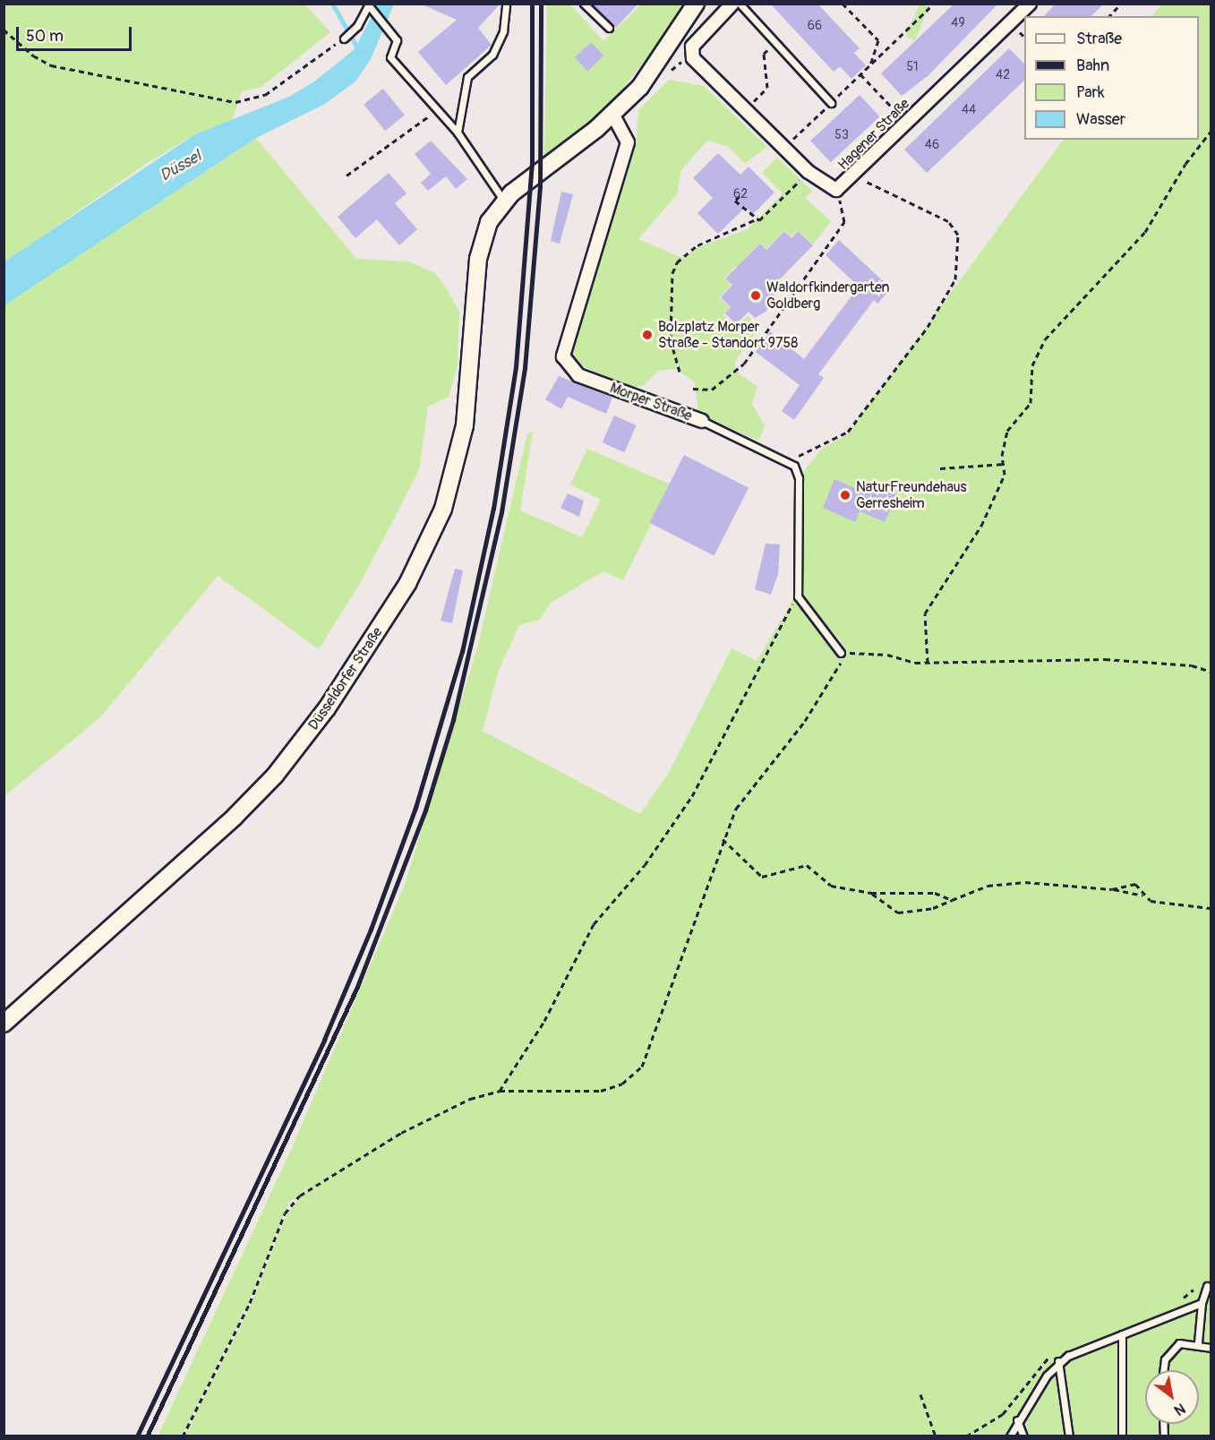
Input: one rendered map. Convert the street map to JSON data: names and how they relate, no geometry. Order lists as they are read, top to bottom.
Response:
{
  "streets": {
    "main road": ["Düsseldorfer Straße"],
    "street": ["Hagener Straße", "Morper Straße"]
  },
  "water": ["Düssel"],
  "places": ["Waldorfkindergarten Goldberg", "Bolzplatz Morper Straße - Standort 9758", "NaturFreundehaus Gerresheim"],
  "house_numbers": [
    "49",
    "66",
    "51",
    "42",
    "44",
    "53",
    "46",
    "62"
  ],
  "legend": [
    "Straße",
    "Bahn",
    "Park",
    "Wasser"
  ],
  "scale_bar": "50 m",
  "north": "bottom right"
}
